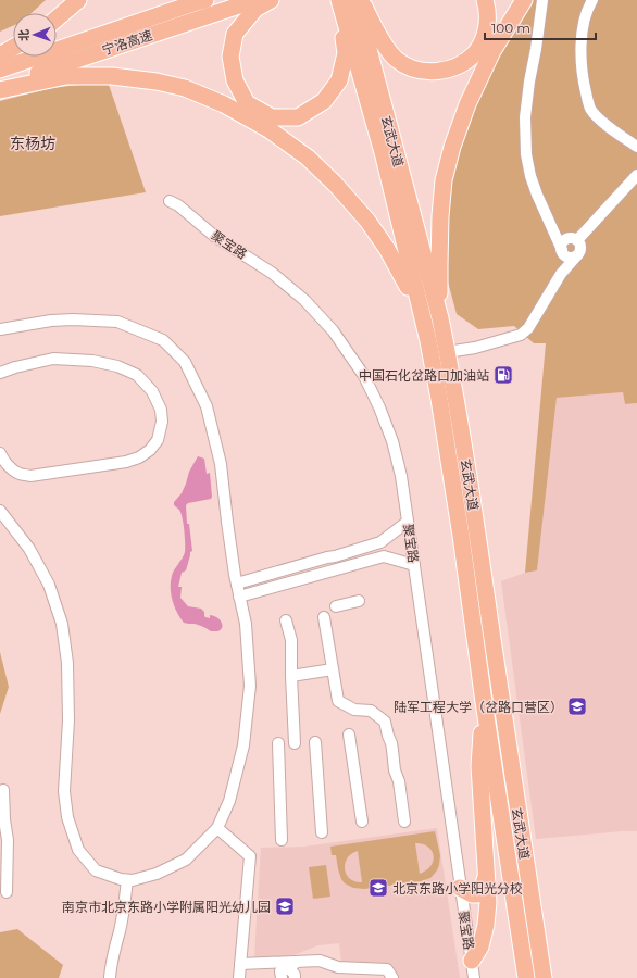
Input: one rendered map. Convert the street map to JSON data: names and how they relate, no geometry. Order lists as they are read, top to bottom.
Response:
{
  "streets": {
    "highway": ["宁洛高速", "玄武大道"],
    "street": ["聚宝路"]
  },
  "districts": ["东杨坊"],
  "places": {
    "fuel station": ["中国石化岔路口加油站"],
    "school or university": ["陆军工程大学（岔路口营区）", "北京东路小学阳光分校", "南京市北京东路小学附属阳光幼儿园"]
  },
  "scale_bar": "100 m",
  "north": "left"
}
